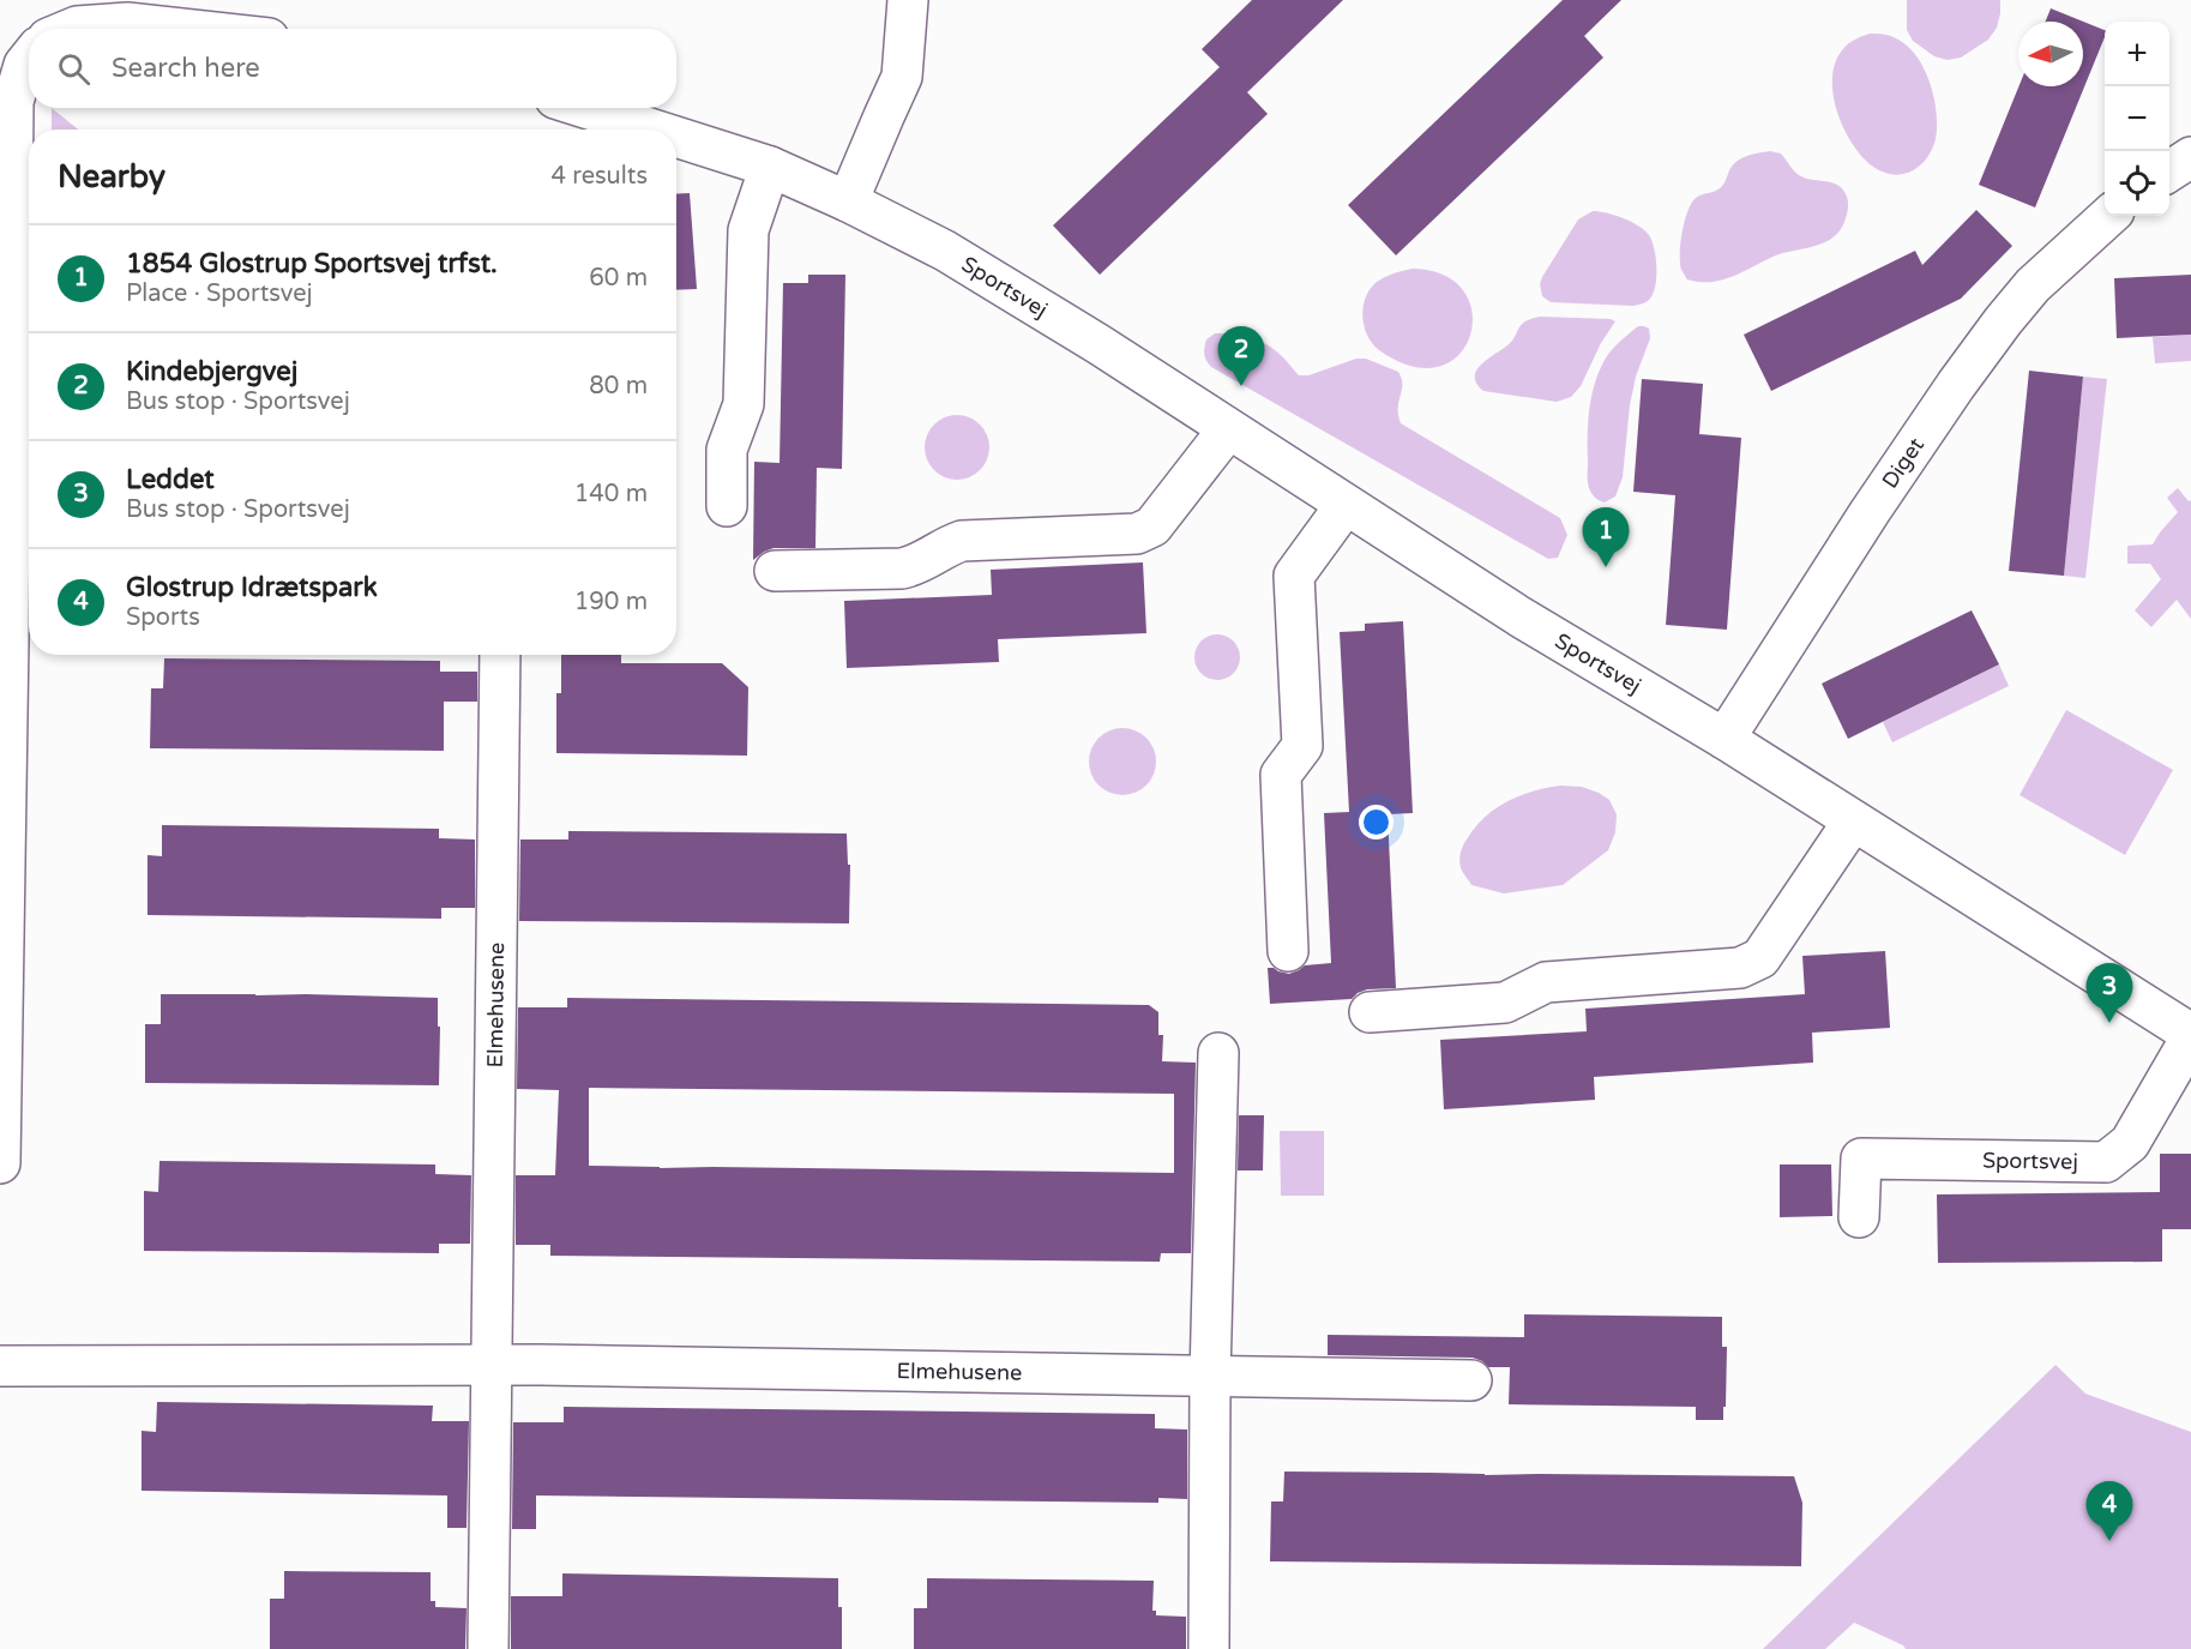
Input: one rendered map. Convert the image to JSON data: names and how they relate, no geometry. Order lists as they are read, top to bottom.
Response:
{
  "streets": {
    "street": ["Sportsvej", "Diget", "Elmehusene"]
  },
  "crossings": [
    ["Sportsvej", "Diget"]
  ],
  "north": "left",
  "page": {
    "map_buttons": ["+", "−"],
    "search": "Search here",
    "heading": ["Nearby", "4 results"],
    "list": [
      {
        "mark": "1",
        "name": "1854 Glostrup Sportsvej trfst.",
        "note": "Place · Sportsvej",
        "value": "60 m"
      },
      {
        "mark": "2",
        "name": "Kindebjergvej",
        "note": "Bus stop · Sportsvej",
        "value": "80 m"
      },
      {
        "mark": "3",
        "name": "Leddet",
        "note": "Bus stop · Sportsvej",
        "value": "140 m"
      },
      {
        "mark": "4",
        "name": "Glostrup Idrætspark",
        "note": "Sports",
        "value": "190 m"
      }
    ],
    "pins": [
      "2",
      "1",
      "3",
      "4"
    ]
  }
}
